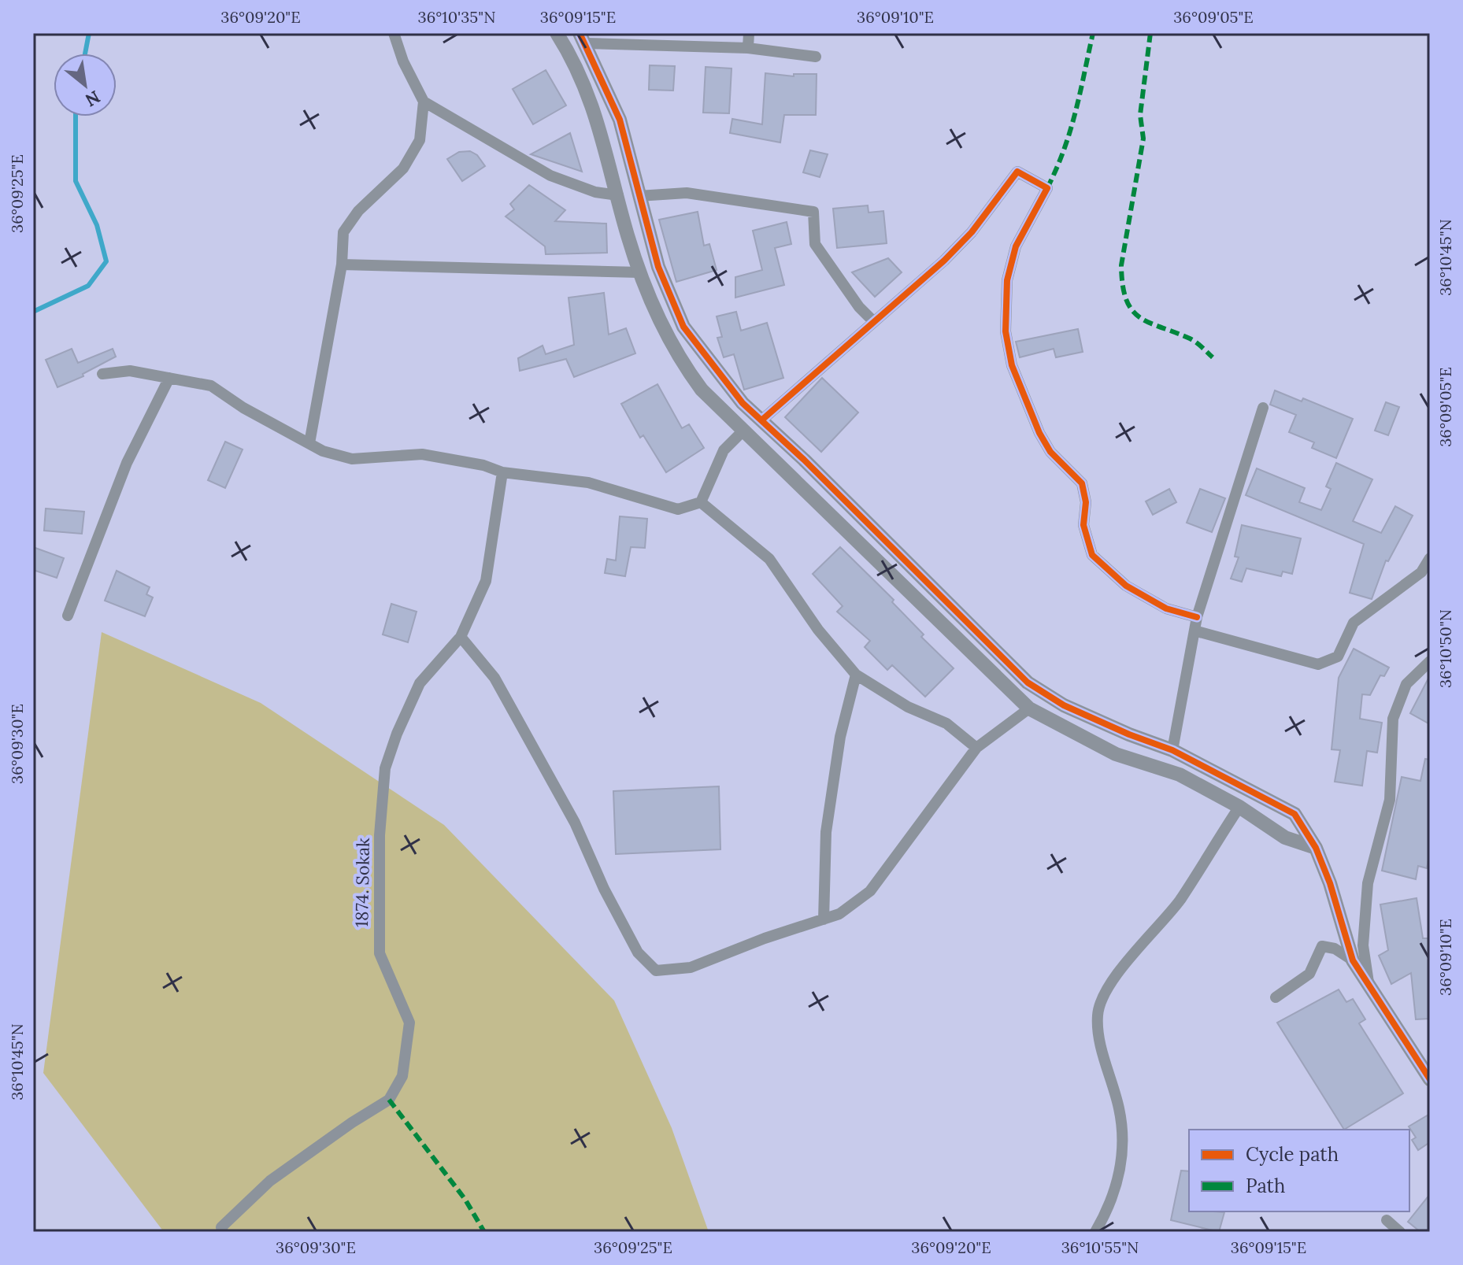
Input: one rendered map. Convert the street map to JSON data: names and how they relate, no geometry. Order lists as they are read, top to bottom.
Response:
{
  "streets": {
    "street": ["1874. Sokak"]
  },
  "legend": ["Cycle path", "Path"],
  "north": "bottom right",
  "coordinates": [
    "36°09'20\"E",
    "36°10'35\"N",
    "36°09'15\"E",
    "36°09'10\"E",
    "36°09'05\"E",
    "36°09'25\"E",
    "36°10'45\"N",
    "36°10'50\"N",
    "36°09'30\"E",
    "36°10'55\"N"
  ]
}
